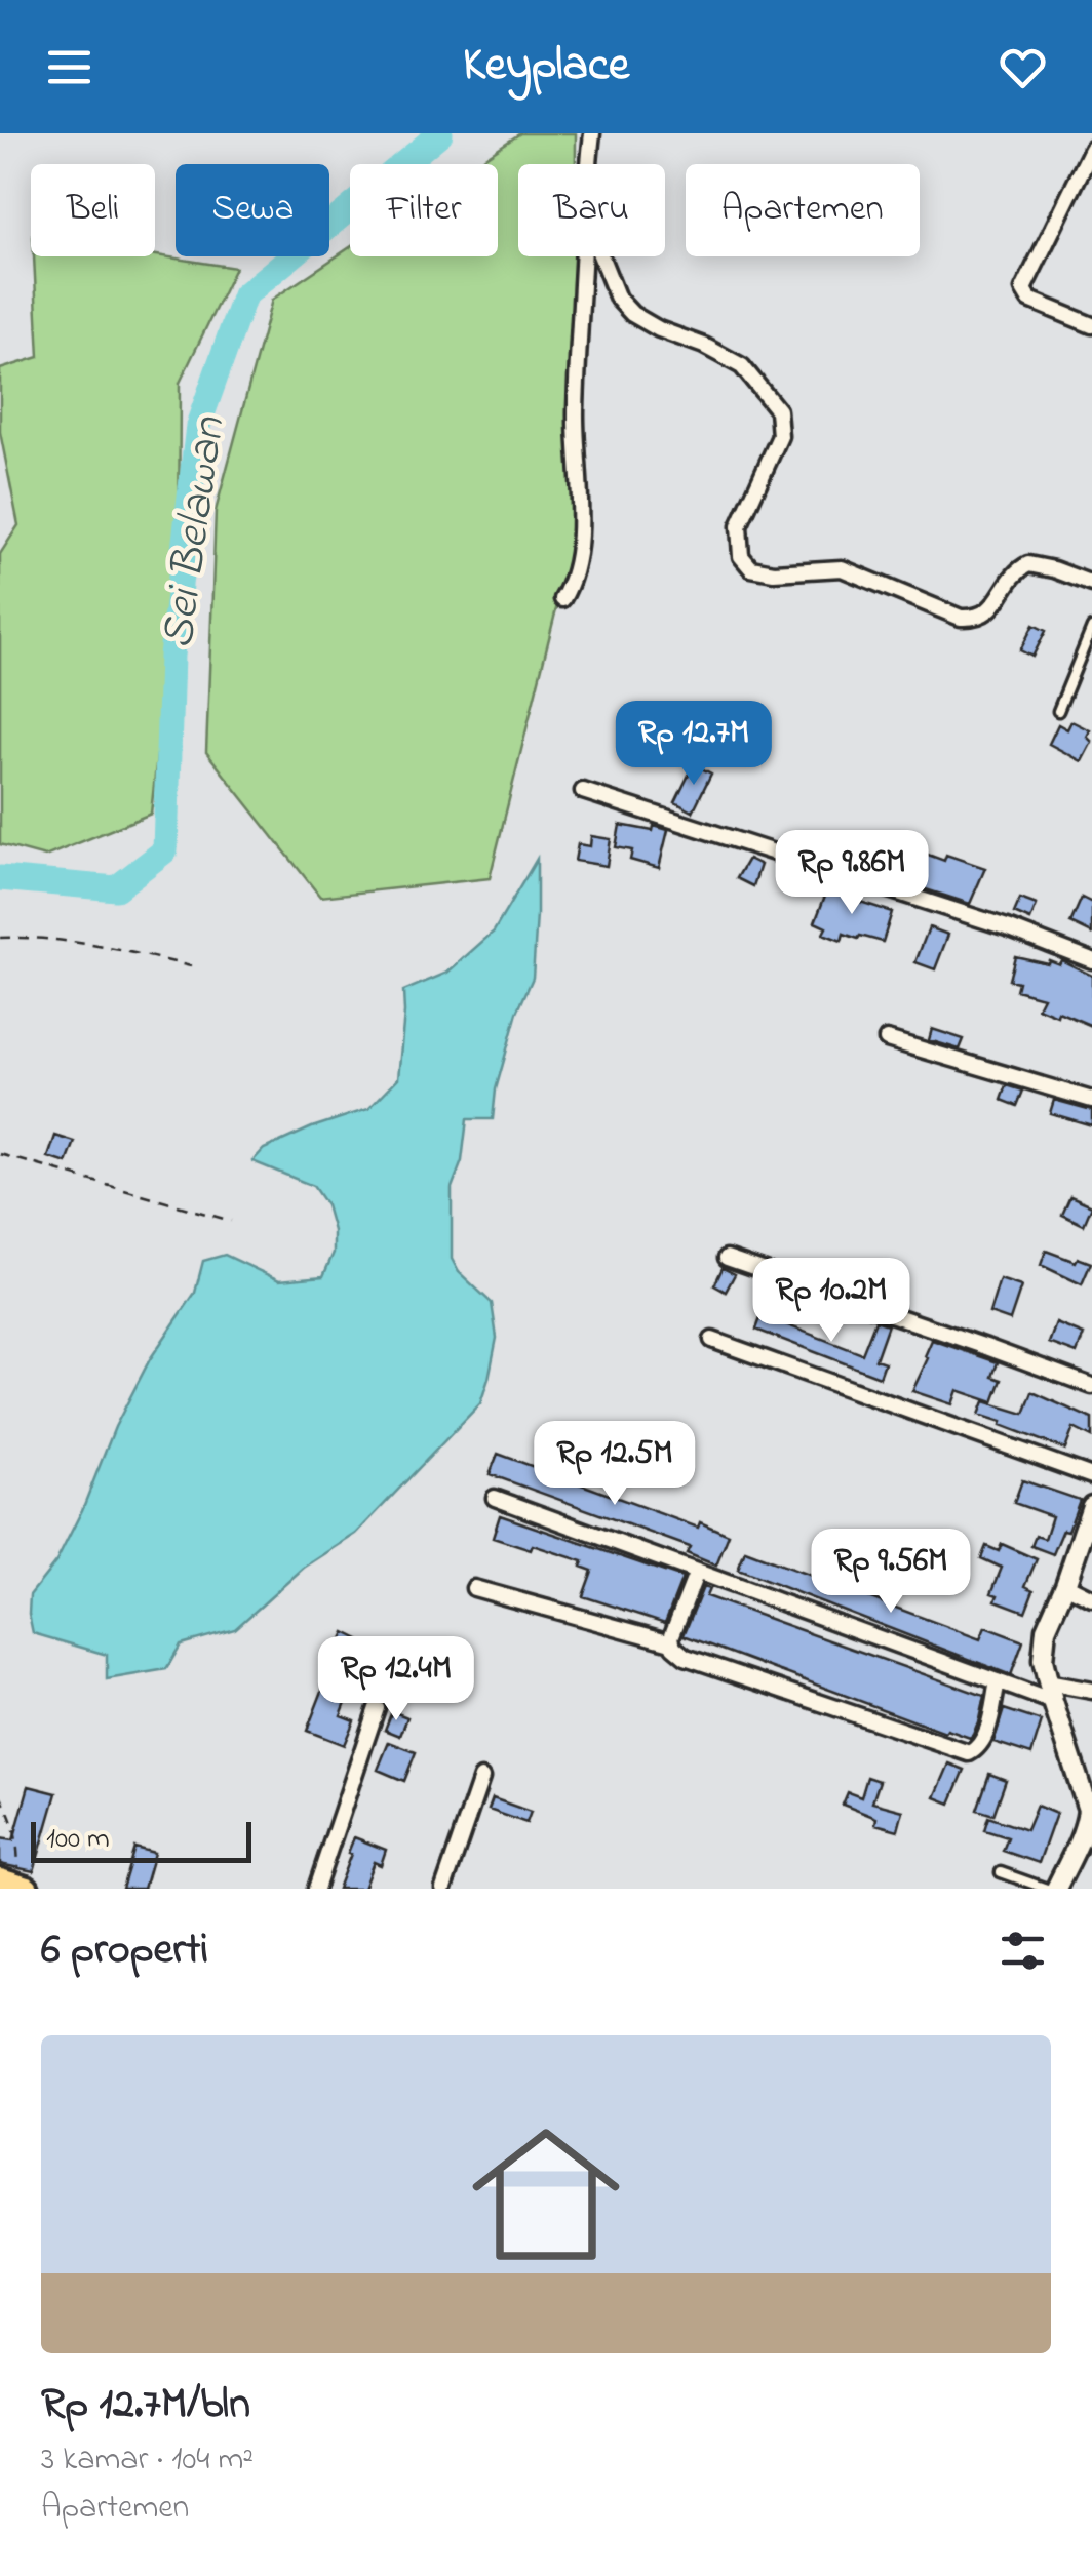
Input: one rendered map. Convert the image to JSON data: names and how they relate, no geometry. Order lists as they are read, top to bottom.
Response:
{
  "water": ["Sei Belawan"],
  "scale_bar": "100 m",
  "page": {
    "header": "Keyplace",
    "chip": [
      "Beli",
      "Sewa",
      "Filter",
      "Baru",
      "Apartemen"
    ],
    "price": [
      "Rp 12.7M",
      "Rp 9.86M",
      "Rp 10.2M",
      "Rp 12.5M",
      "Rp 9.56M",
      "Rp 12.4M"
    ],
    "scale": "100 m",
    "heading": "6 properti",
    "list": [
      {
        "name": "Rp 12.7M/bln",
        "note": "3 kamar · 104 m² · Apartemen"
      }
    ]
  }
}
